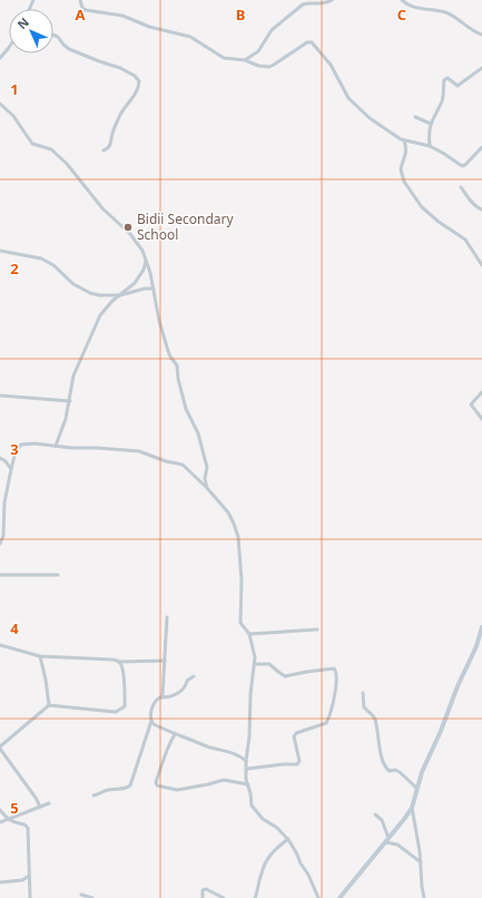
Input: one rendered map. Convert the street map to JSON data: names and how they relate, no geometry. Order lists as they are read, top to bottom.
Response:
{
  "places": ["Bidii Secondary School"],
  "north": "top left",
  "grid": {
    "columns": ["A", "B", "C"],
    "rows": [
      "1",
      "2",
      "3",
      "4",
      "5"
    ]
  }
}
